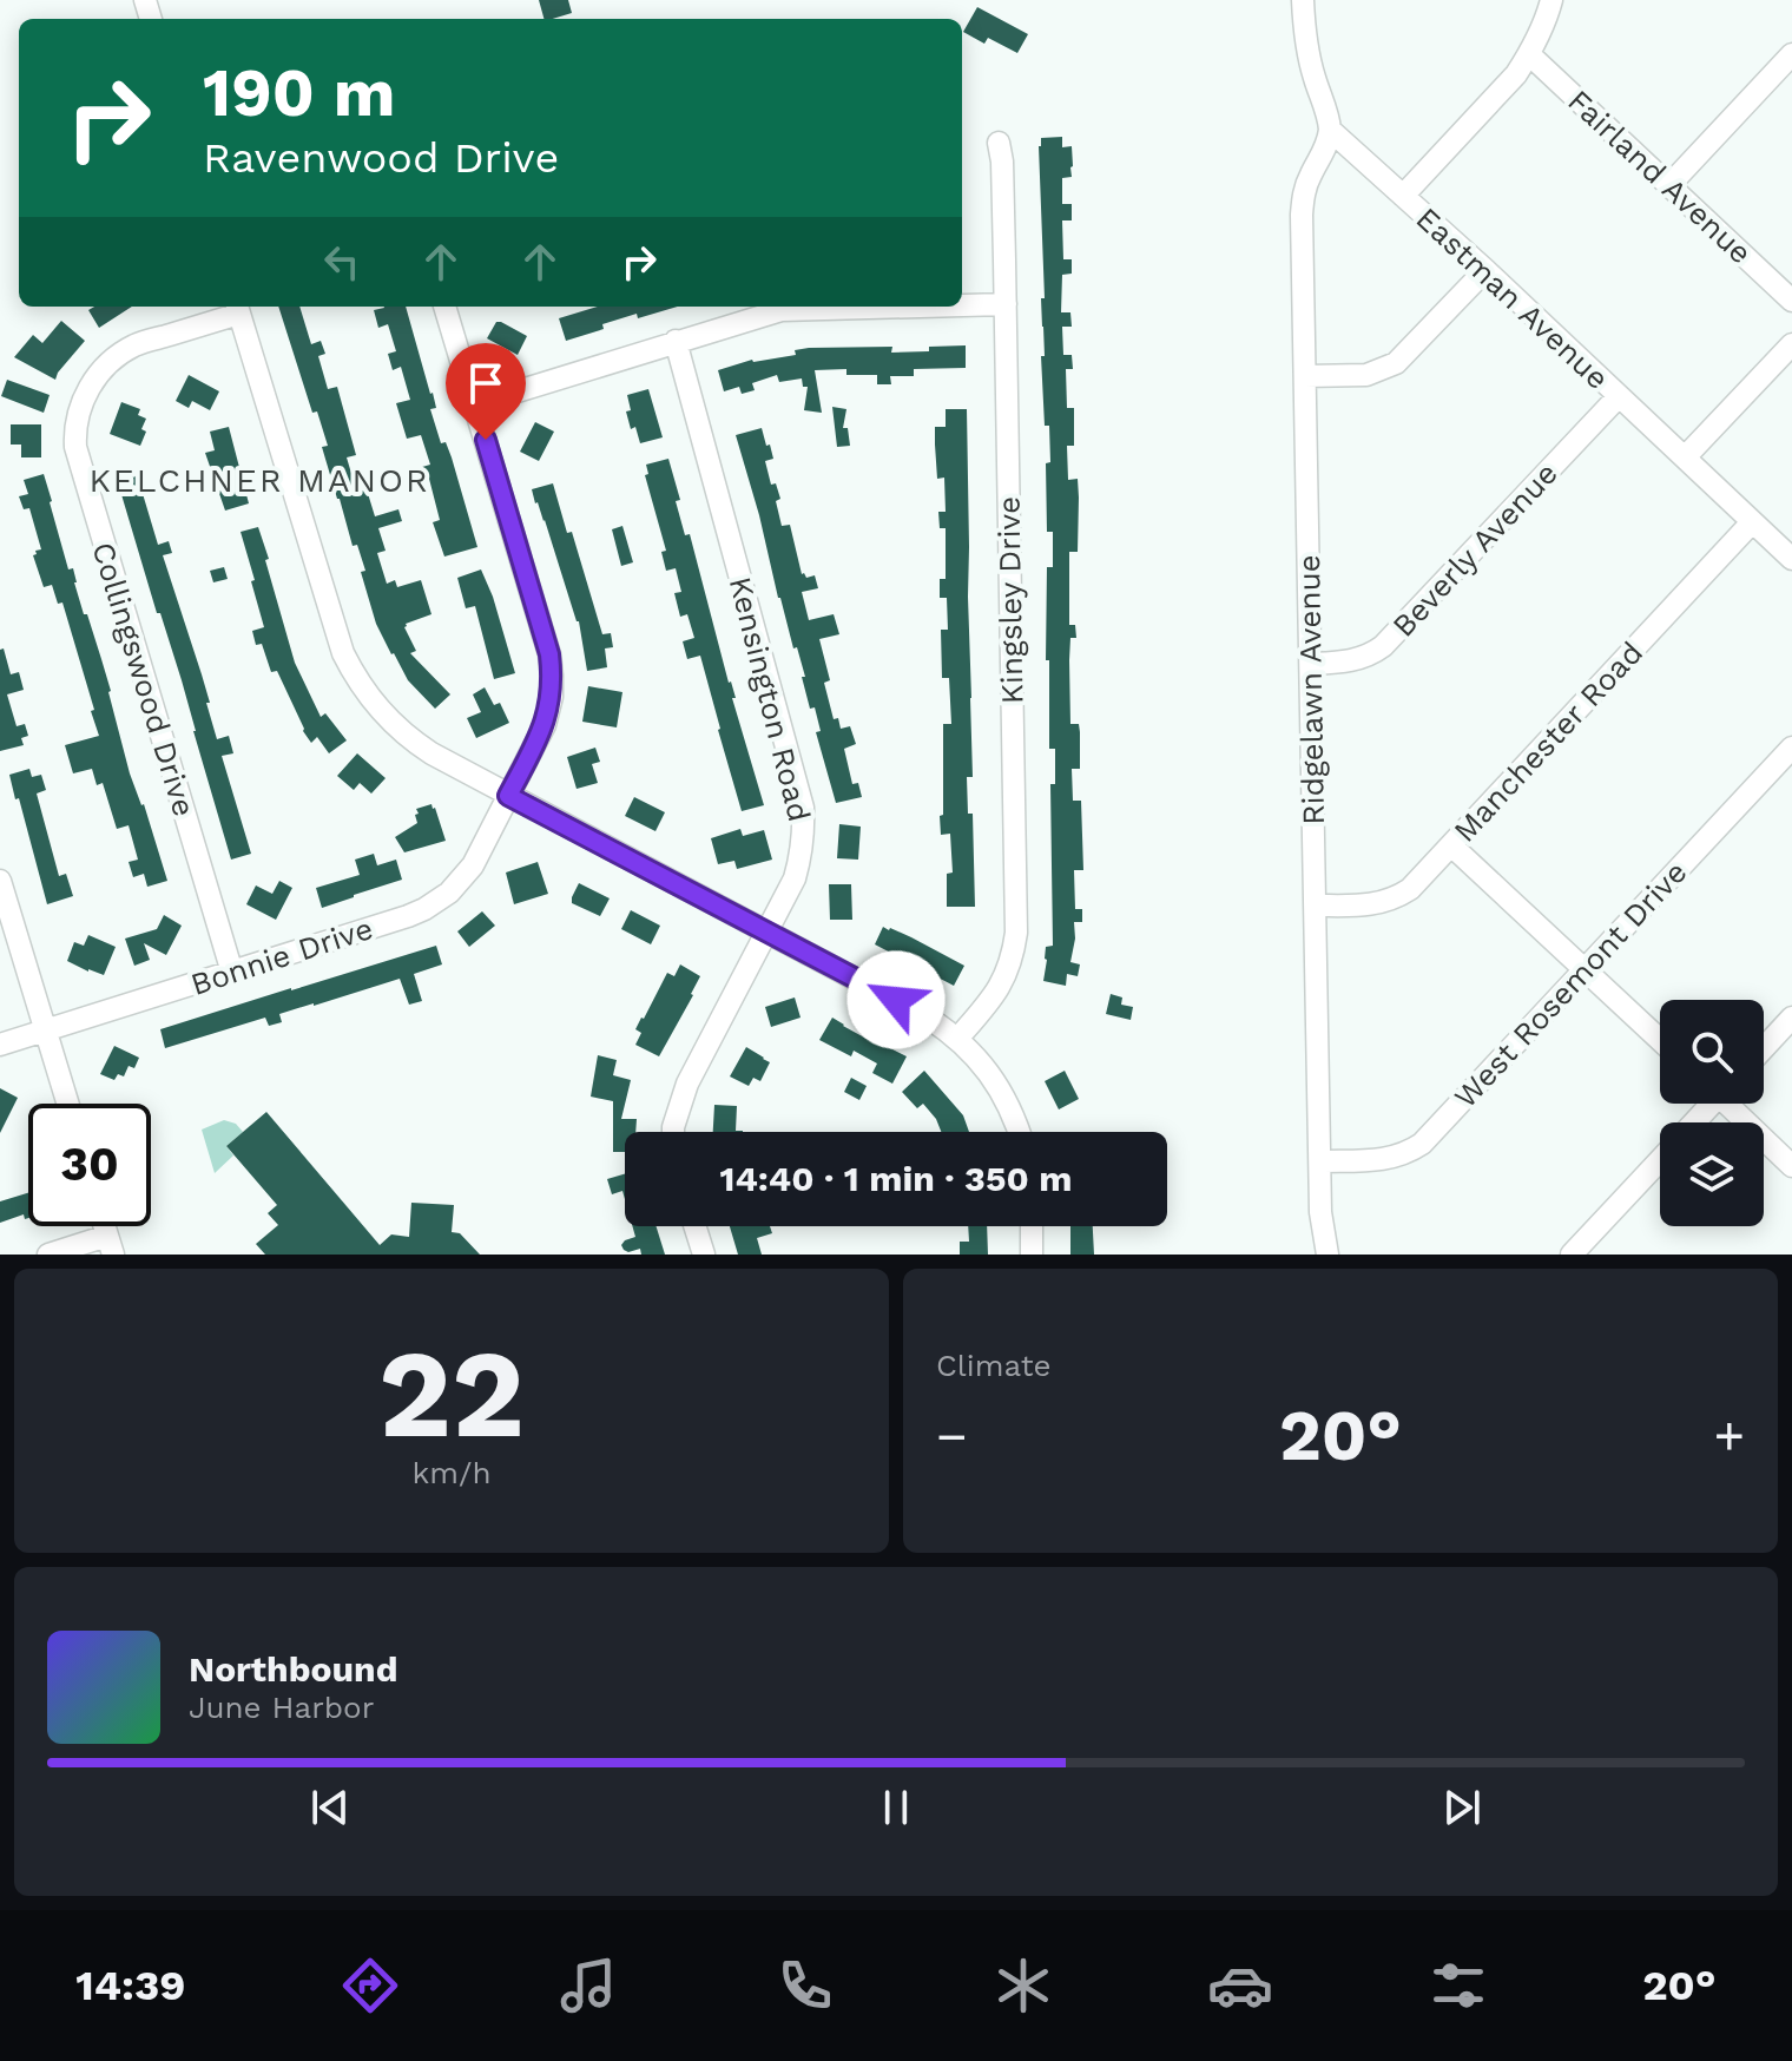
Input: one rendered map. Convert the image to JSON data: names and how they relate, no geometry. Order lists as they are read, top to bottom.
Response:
{
  "streets": {
    "street": [
      "Fairland Avenue",
      "Eastman Avenue",
      "Beverly Avenue",
      "Kingsley Drive",
      "Collingswood Drive",
      "Ridgelawn Avenue",
      "Kensington Road",
      "Manchester Road",
      "Bonnie Drive",
      "West Rosemont Drive"
    ]
  },
  "crossings": [
    ["Eastman Avenue", "Beverly Avenue"],
    ["Eastman Avenue", "Ridgelawn Avenue"],
    ["Eastman Avenue", "Manchester Road"],
    ["Beverly Avenue", "Ridgelawn Avenue"],
    ["Collingswood Drive", "Bonnie Drive"],
    ["Ridgelawn Avenue", "Manchester Road"],
    ["Ridgelawn Avenue", "West Rosemont Drive"]
  ],
  "districts": ["KELCHNER MANOR"],
  "page": {
    "turn": ["190 m", "Ravenwood Drive"],
    "limit": "30",
    "trip": "14:40 · 1 min · 350 m",
    "tile": [
      ["22", "km/h"],
      "Climate"
    ],
    "heat": ["−", "20°", "+"],
    "song": ["Northbound", "June Harbor"],
    "tabs": ["14:39", "20°"]
  }
}
